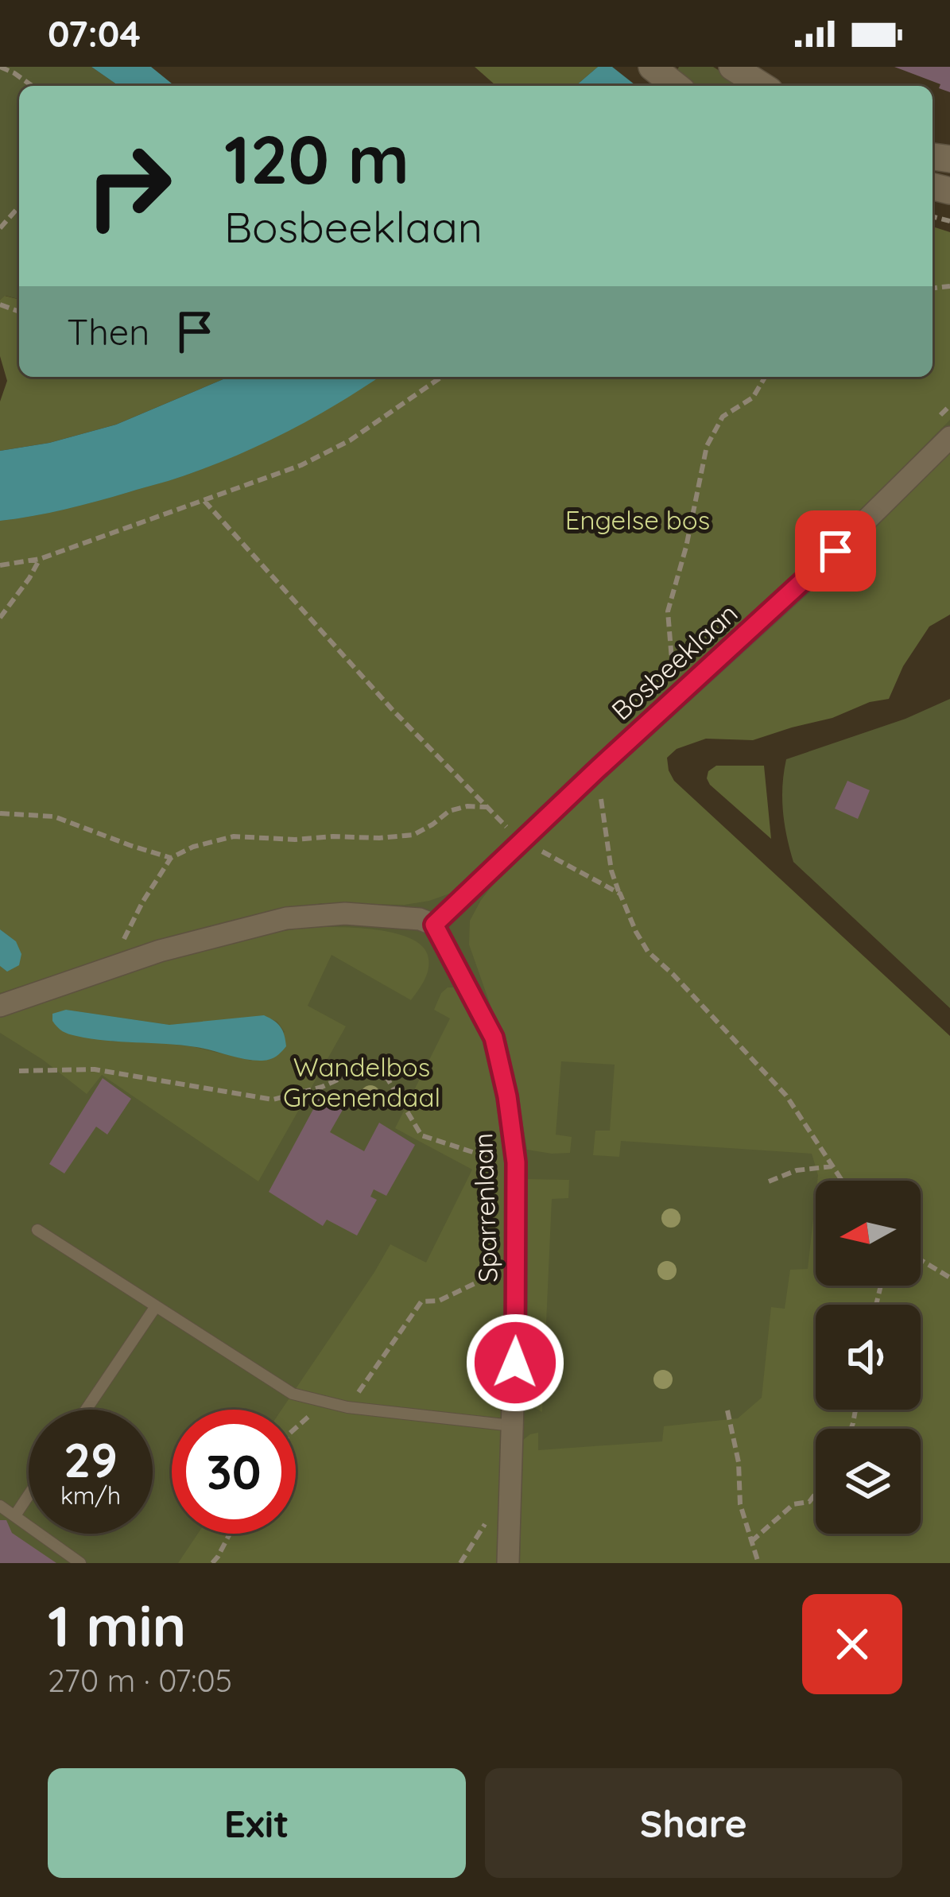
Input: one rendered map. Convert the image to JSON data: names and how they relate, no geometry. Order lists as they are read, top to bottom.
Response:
{
  "streets": {
    "street": ["Bosbeeklaan", "Sparrenlaan"]
  },
  "crossings": [
    ["Bosbeeklaan", "Sparrenlaan"]
  ],
  "parks": ["Engelse bos", "Wandelbos Groenendaal"],
  "north": "left",
  "page": {
    "status": "07:04",
    "turn": ["120 m", "Bosbeeklaan"],
    "then": "Then",
    "speed": "29 km/h",
    "limit": "30",
    "heading": ["1 min", "270 m · 07:05"],
    "buttons": ["Exit", "Share"]
  }
}
